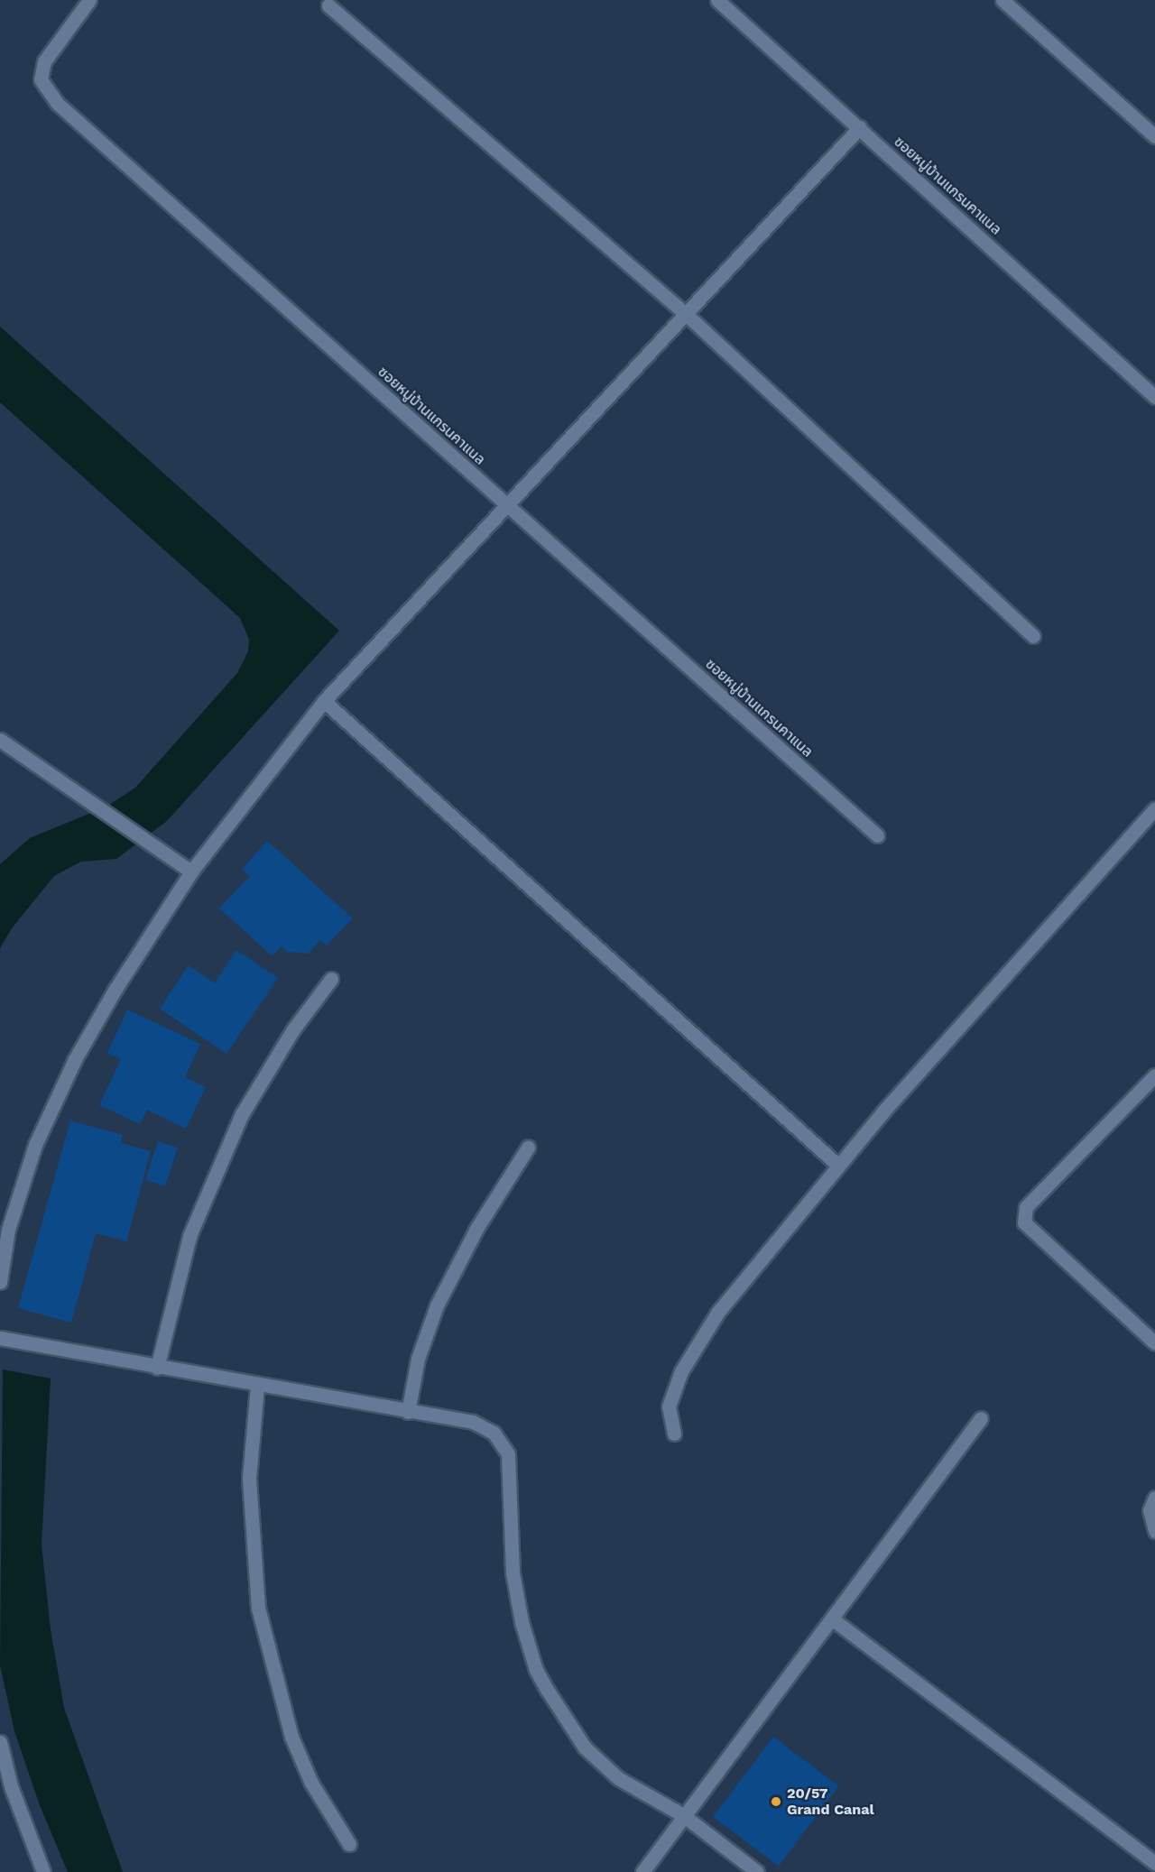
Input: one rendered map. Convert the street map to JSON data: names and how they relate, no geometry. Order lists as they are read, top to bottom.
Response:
{
  "streets": {
    "street": ["ซอยหมู่บ้านแกรนคาแนล"]
  },
  "places": ["20/57 Grand Canal"]
}
